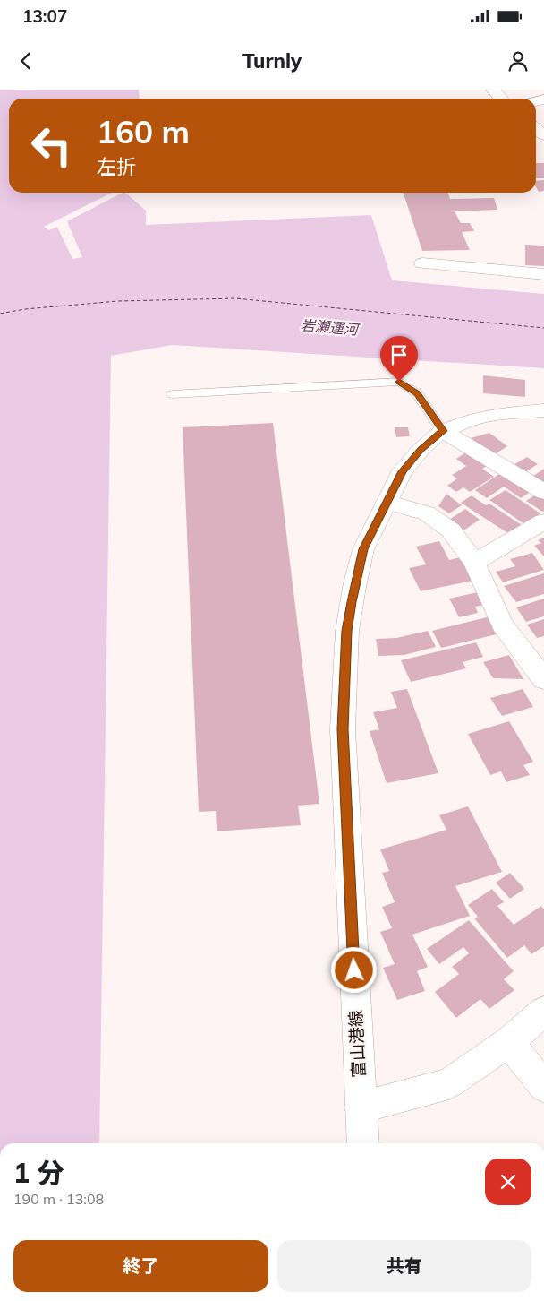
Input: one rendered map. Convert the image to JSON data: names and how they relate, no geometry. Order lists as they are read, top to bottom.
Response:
{
  "streets": {
    "street": ["富山港線"]
  },
  "water": ["岩瀬運河"],
  "page": {
    "status": "13:07",
    "header": "Turnly",
    "turn": ["160 m", "左折"],
    "heading": ["1 分", "190 m · 13:08"],
    "buttons": ["終了", "共有"]
  }
}
